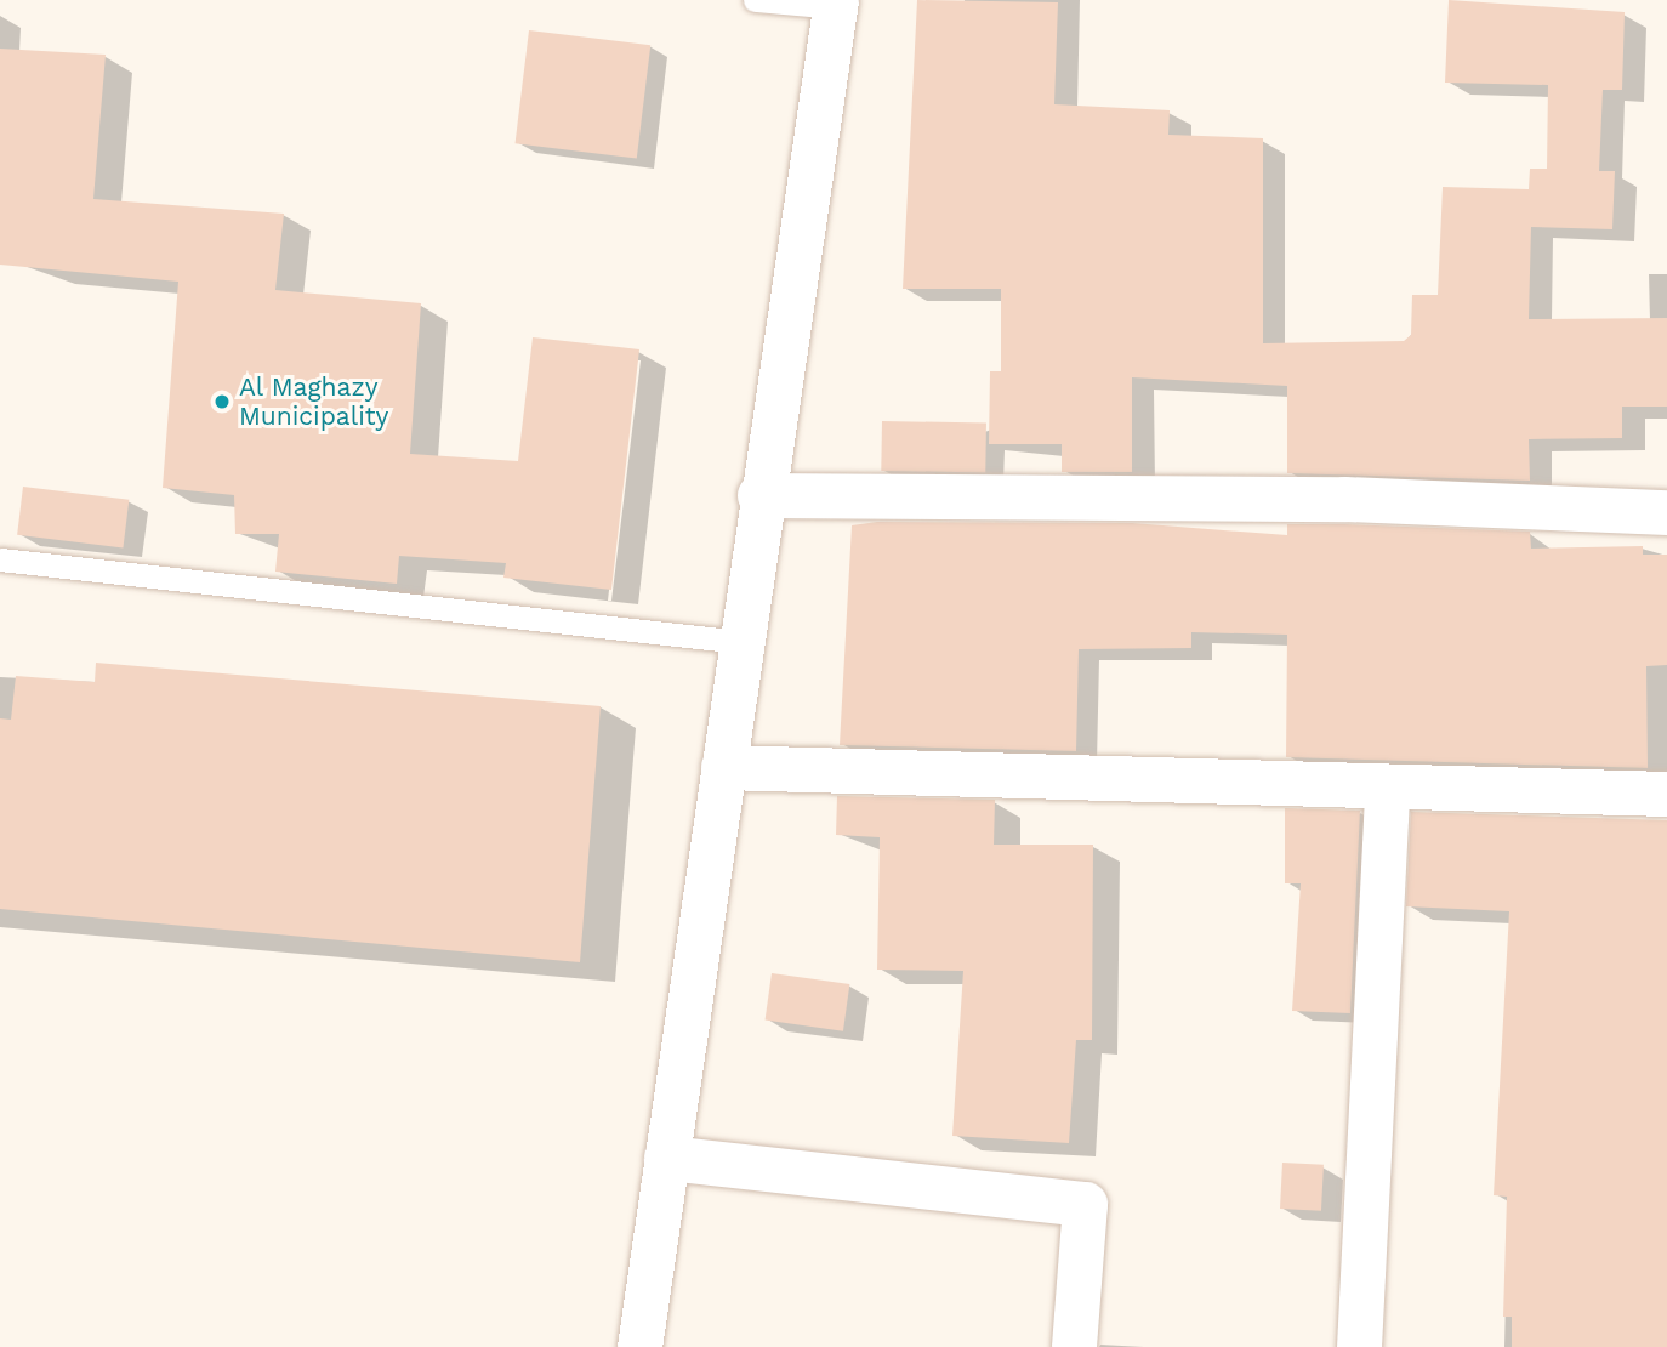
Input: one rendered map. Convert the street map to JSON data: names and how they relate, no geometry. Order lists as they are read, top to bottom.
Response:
{
  "places": ["Al Maghazy Municipality"]
}
